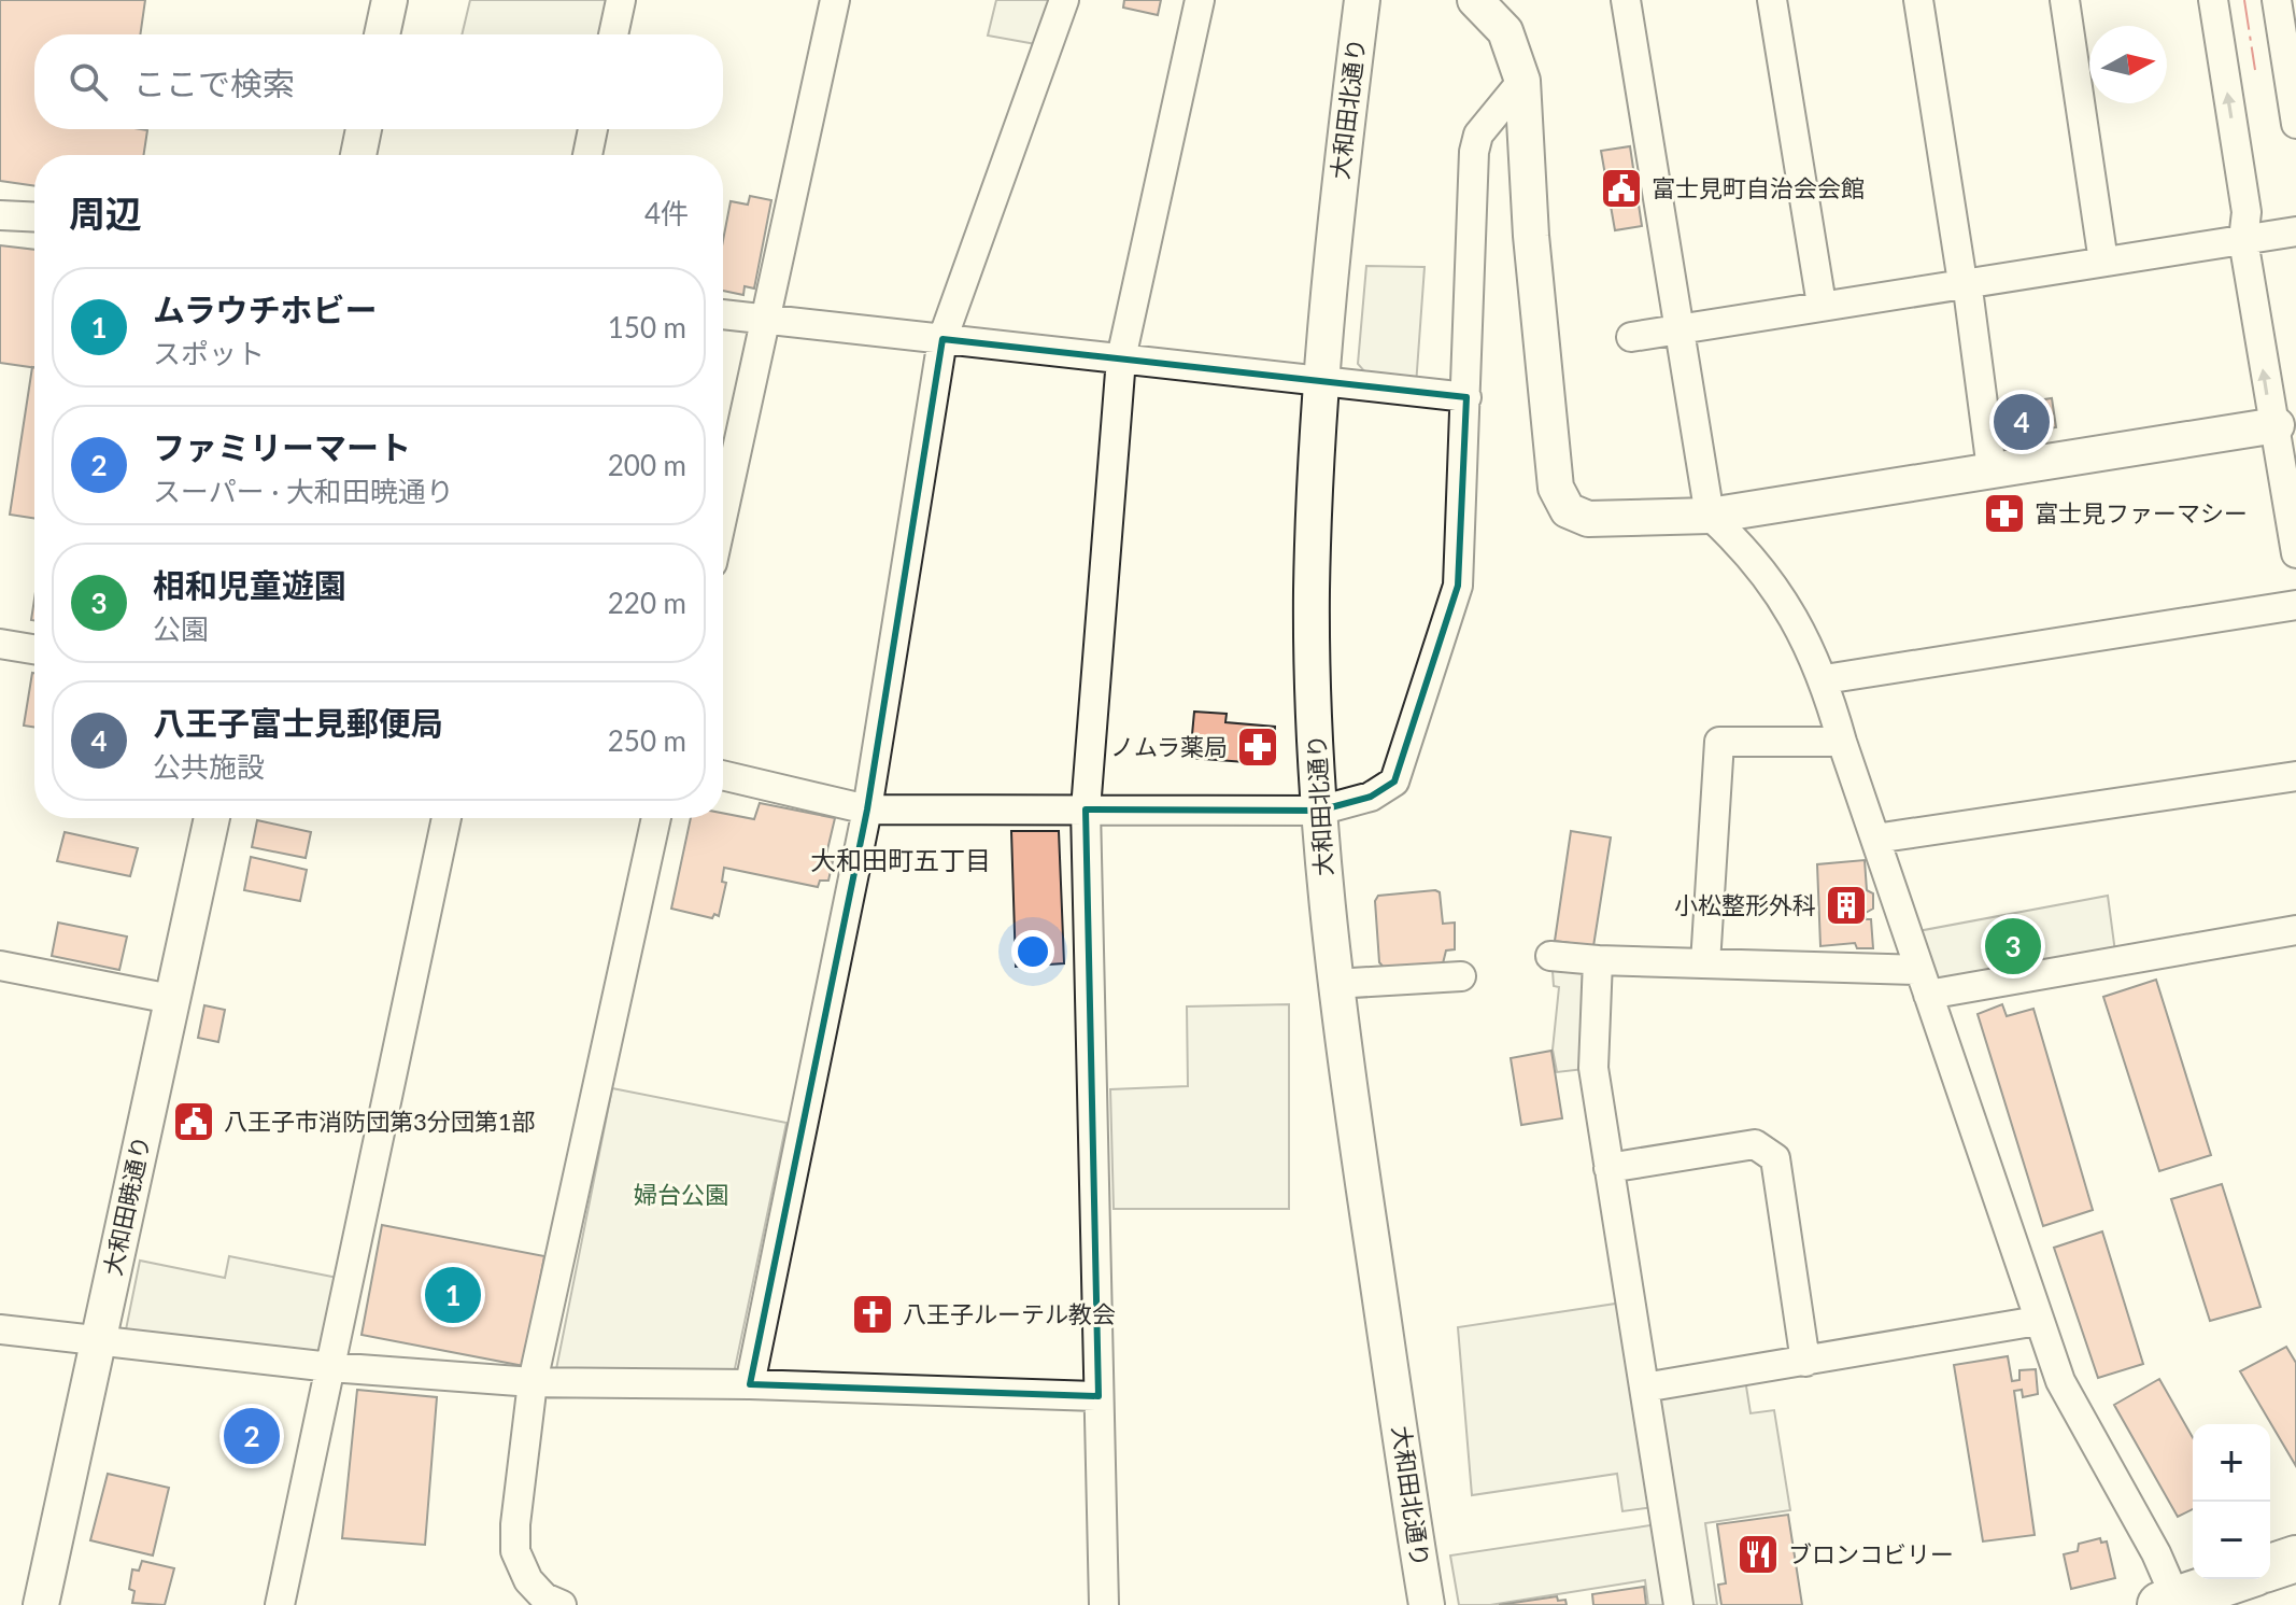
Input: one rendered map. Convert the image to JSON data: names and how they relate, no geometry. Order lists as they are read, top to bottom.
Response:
{
  "streets": {
    "street": ["大和田北通り", "大和田暁通り"]
  },
  "districts": ["大和田町五丁目"],
  "parks": ["婦台公園"],
  "places": {
    "public building": ["富士見町自治会会館", "八王子市消防団第3分団第1部"],
    "pharmacy": ["富士見ファーマシー", "ノムラ薬局"],
    "building": ["小松整形外科"],
    "church": ["八王子ルーテル教会"],
    "restaurant": ["ブロンコビリー"]
  },
  "north": "right",
  "page": {
    "search": "ここで検索",
    "heading": ["周辺", "4件"],
    "list": [
      {
        "mark": "1",
        "name": "ムラウチホビー",
        "note": "スポット",
        "value": "150 m"
      },
      {
        "mark": "2",
        "name": "ファミリーマート",
        "note": "スーパー · 大和田暁通り",
        "value": "200 m"
      },
      {
        "mark": "3",
        "name": "相和児童遊園",
        "note": "公園",
        "value": "220 m"
      },
      {
        "mark": "4",
        "name": "八王子富士見郵便局",
        "note": "公共施設",
        "value": "250 m"
      }
    ],
    "pins": [
      "4",
      "3",
      "1",
      "2"
    ],
    "map_buttons": ["+", "−"]
  }
}
